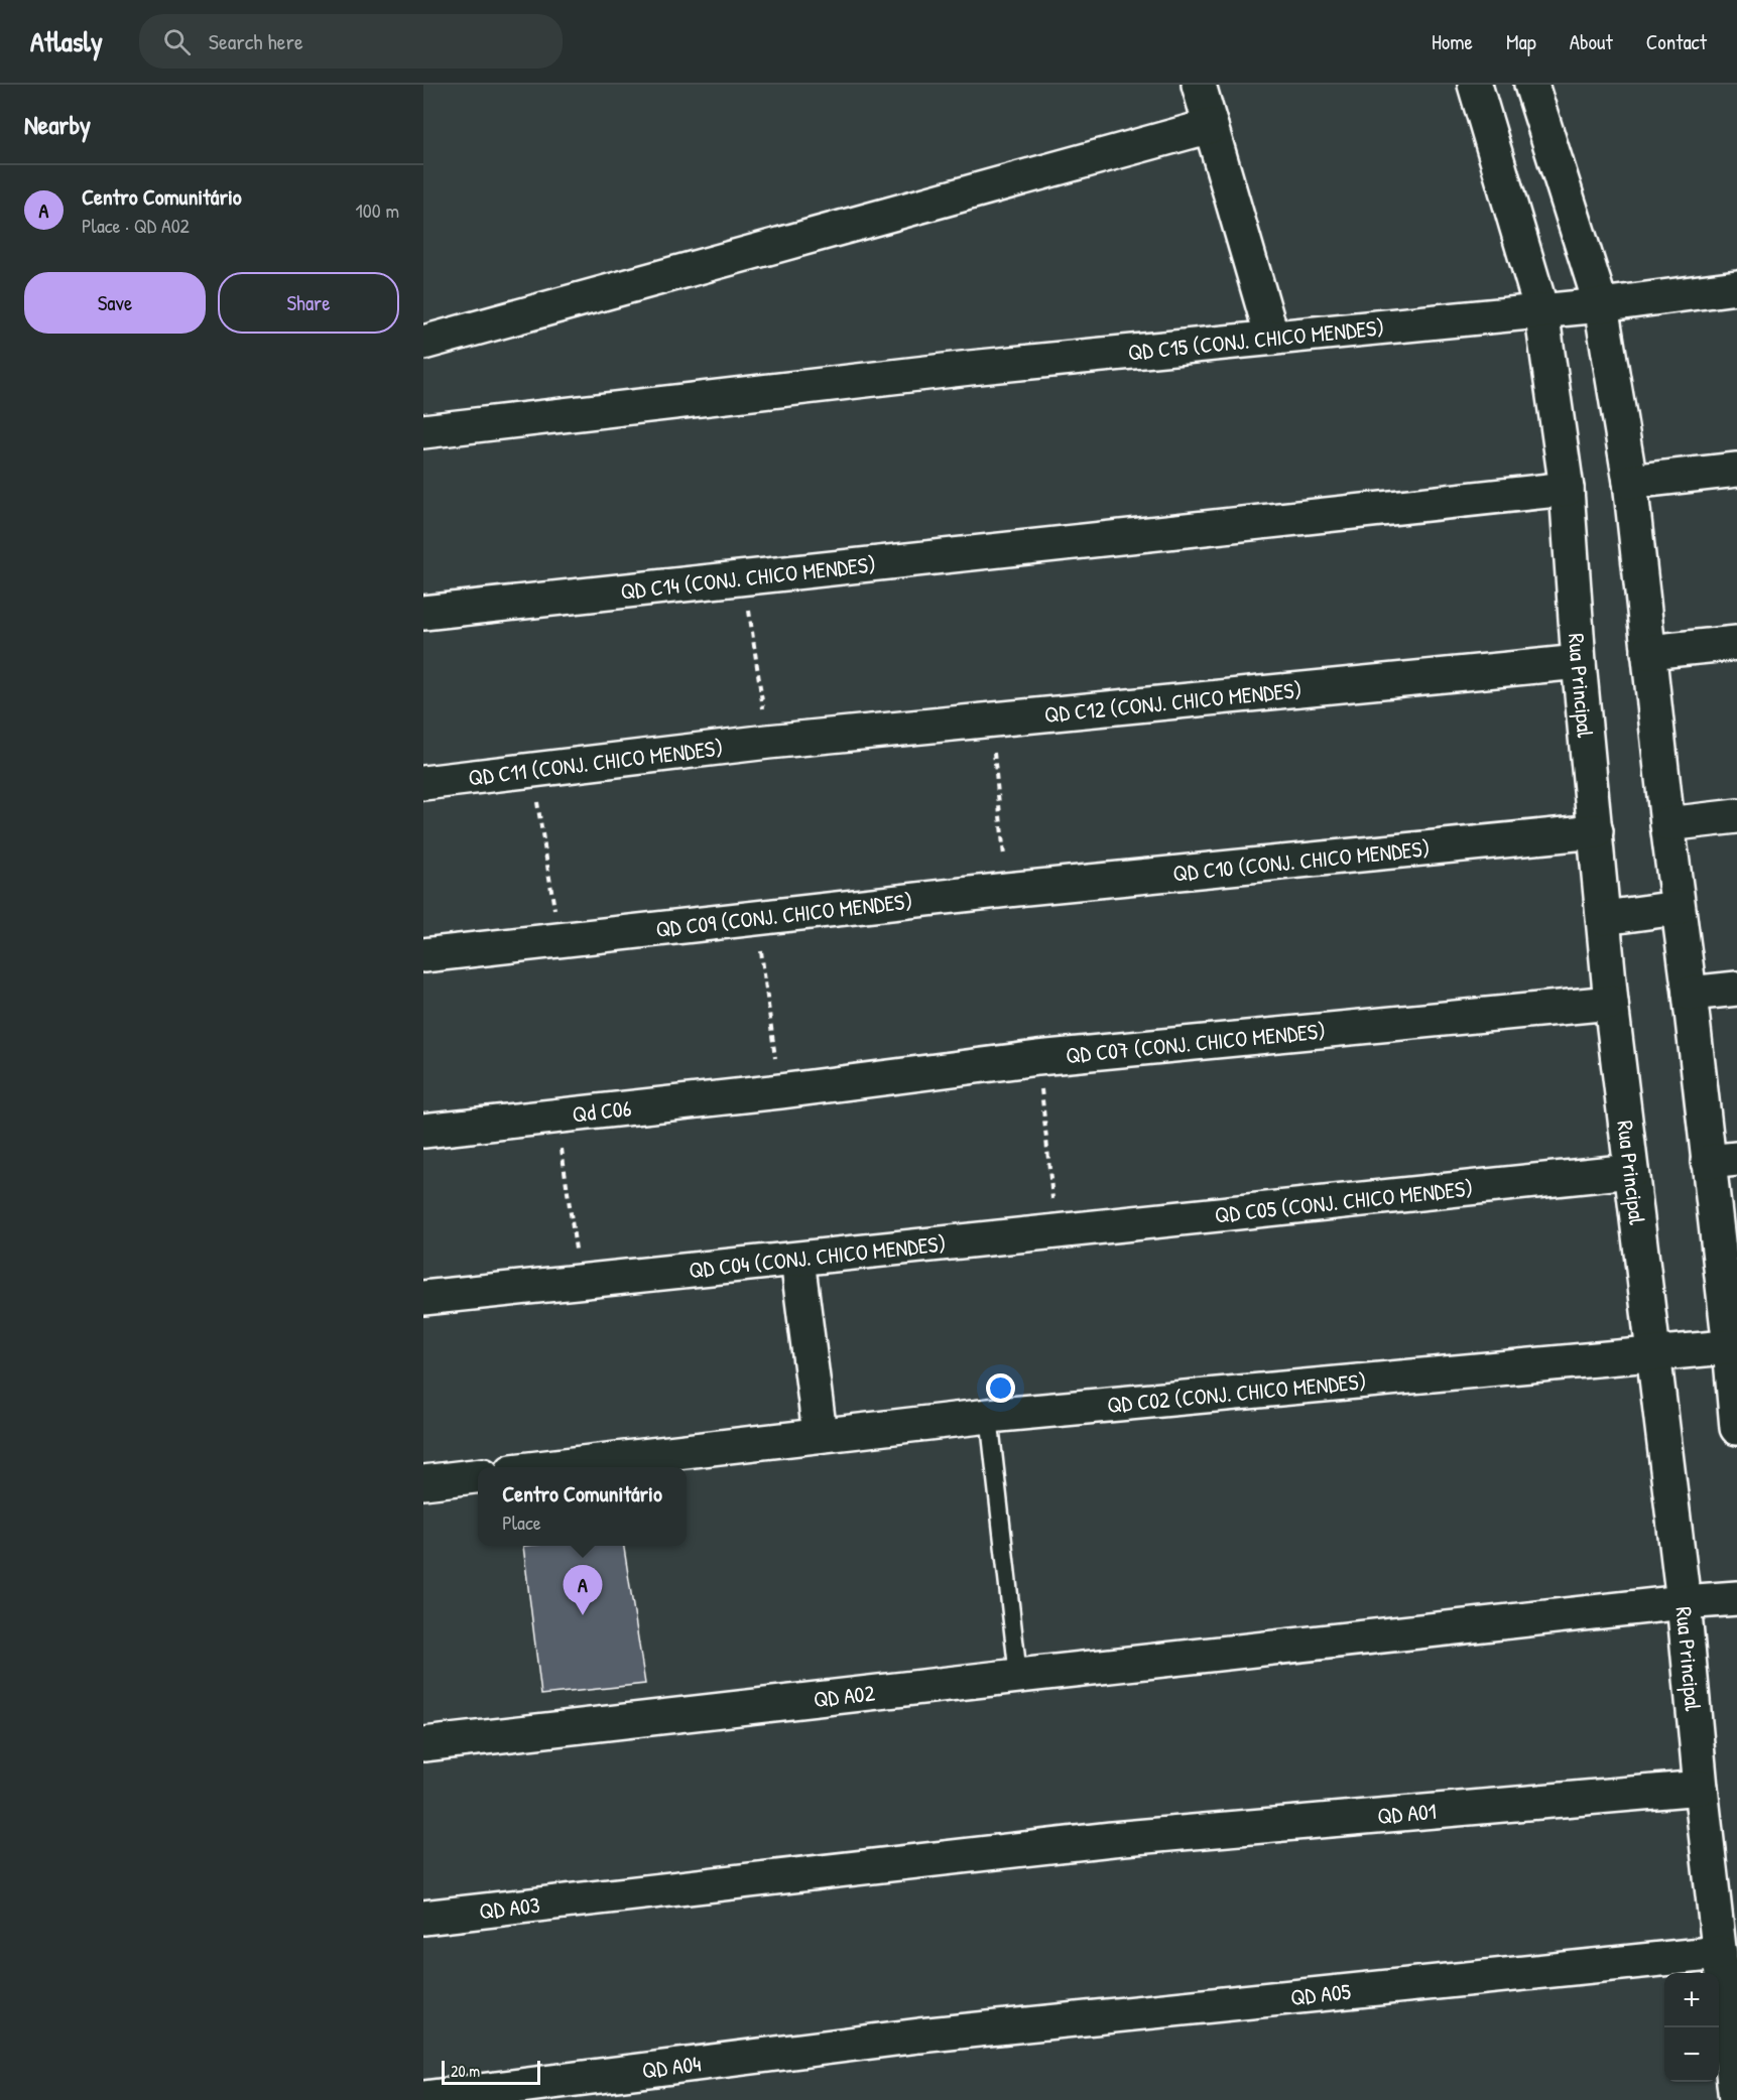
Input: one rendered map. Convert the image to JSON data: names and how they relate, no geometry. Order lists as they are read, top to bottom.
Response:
{
  "streets": {
    "street": [
      "QD C15 (CONJ. CHICO MENDES)",
      "QD C14 (CONJ. CHICO MENDES)",
      "Rua Principal",
      "QD C12 (CONJ. CHICO MENDES)",
      "QD C11 (CONJ. CHICO MENDES)",
      "QD C10 (CONJ. CHICO MENDES)",
      "QD C09 (CONJ. CHICO MENDES)",
      "QD C07 (CONJ. CHICO MENDES)",
      "Qd C06",
      "QD C05 (CONJ. CHICO MENDES)",
      "QD C04 (CONJ. CHICO MENDES)",
      "QD C02 (CONJ. CHICO MENDES)",
      "QD A02",
      "QD A01",
      "QD A03",
      "QD A05",
      "QD A04"
    ]
  },
  "crossings": [
    ["QD C15 (CONJ. CHICO MENDES)", "Rua Principal"],
    ["QD C14 (CONJ. CHICO MENDES)", "Rua Principal"],
    ["Rua Principal", "QD C12 (CONJ. CHICO MENDES)"],
    ["Rua Principal", "QD C10 (CONJ. CHICO MENDES)"],
    ["Rua Principal", "QD C07 (CONJ. CHICO MENDES)"],
    ["Rua Principal", "QD C05 (CONJ. CHICO MENDES)"],
    ["Rua Principal", "QD C02 (CONJ. CHICO MENDES)"],
    ["Rua Principal", "QD A02"],
    ["Rua Principal", "QD A01"],
    ["Rua Principal", "QD A05"],
    ["QD C12 (CONJ. CHICO MENDES)", "QD C11 (CONJ. CHICO MENDES)"],
    ["QD C10 (CONJ. CHICO MENDES)", "QD C09 (CONJ. CHICO MENDES)"],
    ["QD C07 (CONJ. CHICO MENDES)", "Qd C06"],
    ["QD C05 (CONJ. CHICO MENDES)", "QD C04 (CONJ. CHICO MENDES)"],
    ["QD A01", "QD A03"],
    ["QD A05", "QD A04"]
  ],
  "scale_bar": "20 m",
  "page": {
    "header": "Atlasly",
    "search": "Search here",
    "nav": [
      "Home",
      "Map",
      "About",
      "Contact"
    ],
    "heading": "Nearby",
    "list": [
      {
        "mark": "A",
        "name": "Centro Comunitário",
        "note": "Place · QD A02",
        "value": "100 m"
      }
    ],
    "buttons": ["Save", "Share"],
    "popup": ["Centro Comunitário", "Place"],
    "pins": "A",
    "map_buttons": ["+", "−"],
    "scale": "20 m"
  }
}
